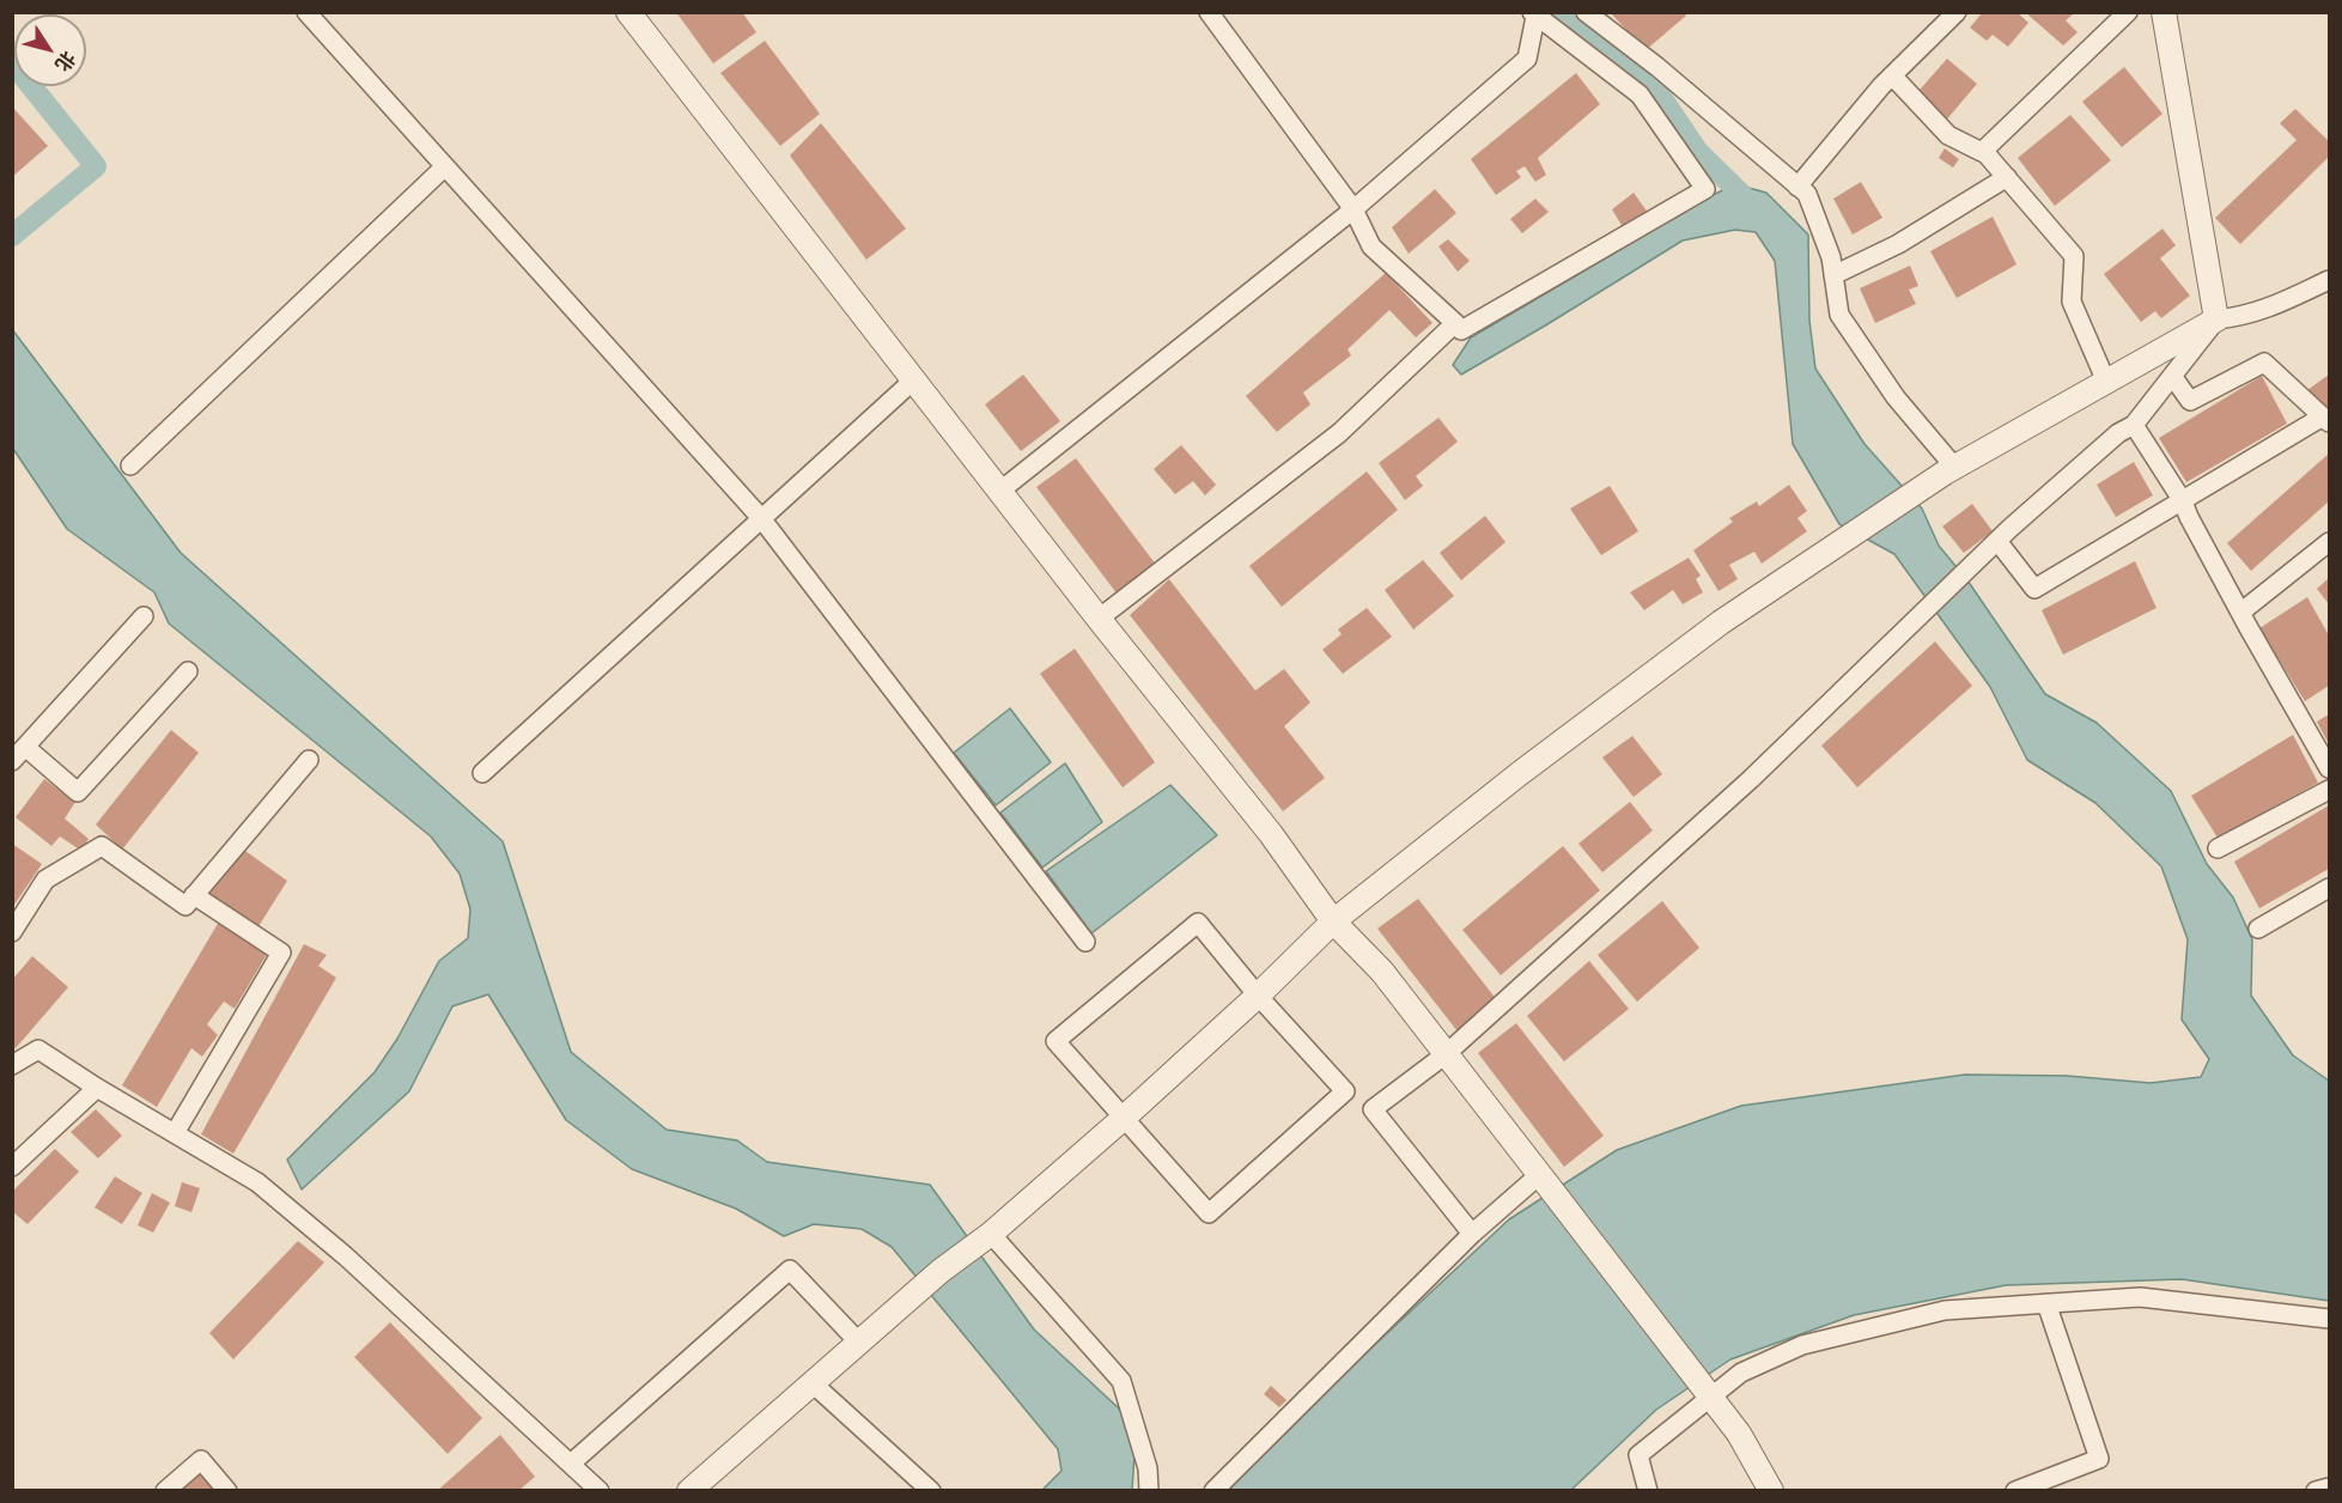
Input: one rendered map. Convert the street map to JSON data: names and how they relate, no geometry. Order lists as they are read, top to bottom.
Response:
{
  "north": "bottom right"
}
